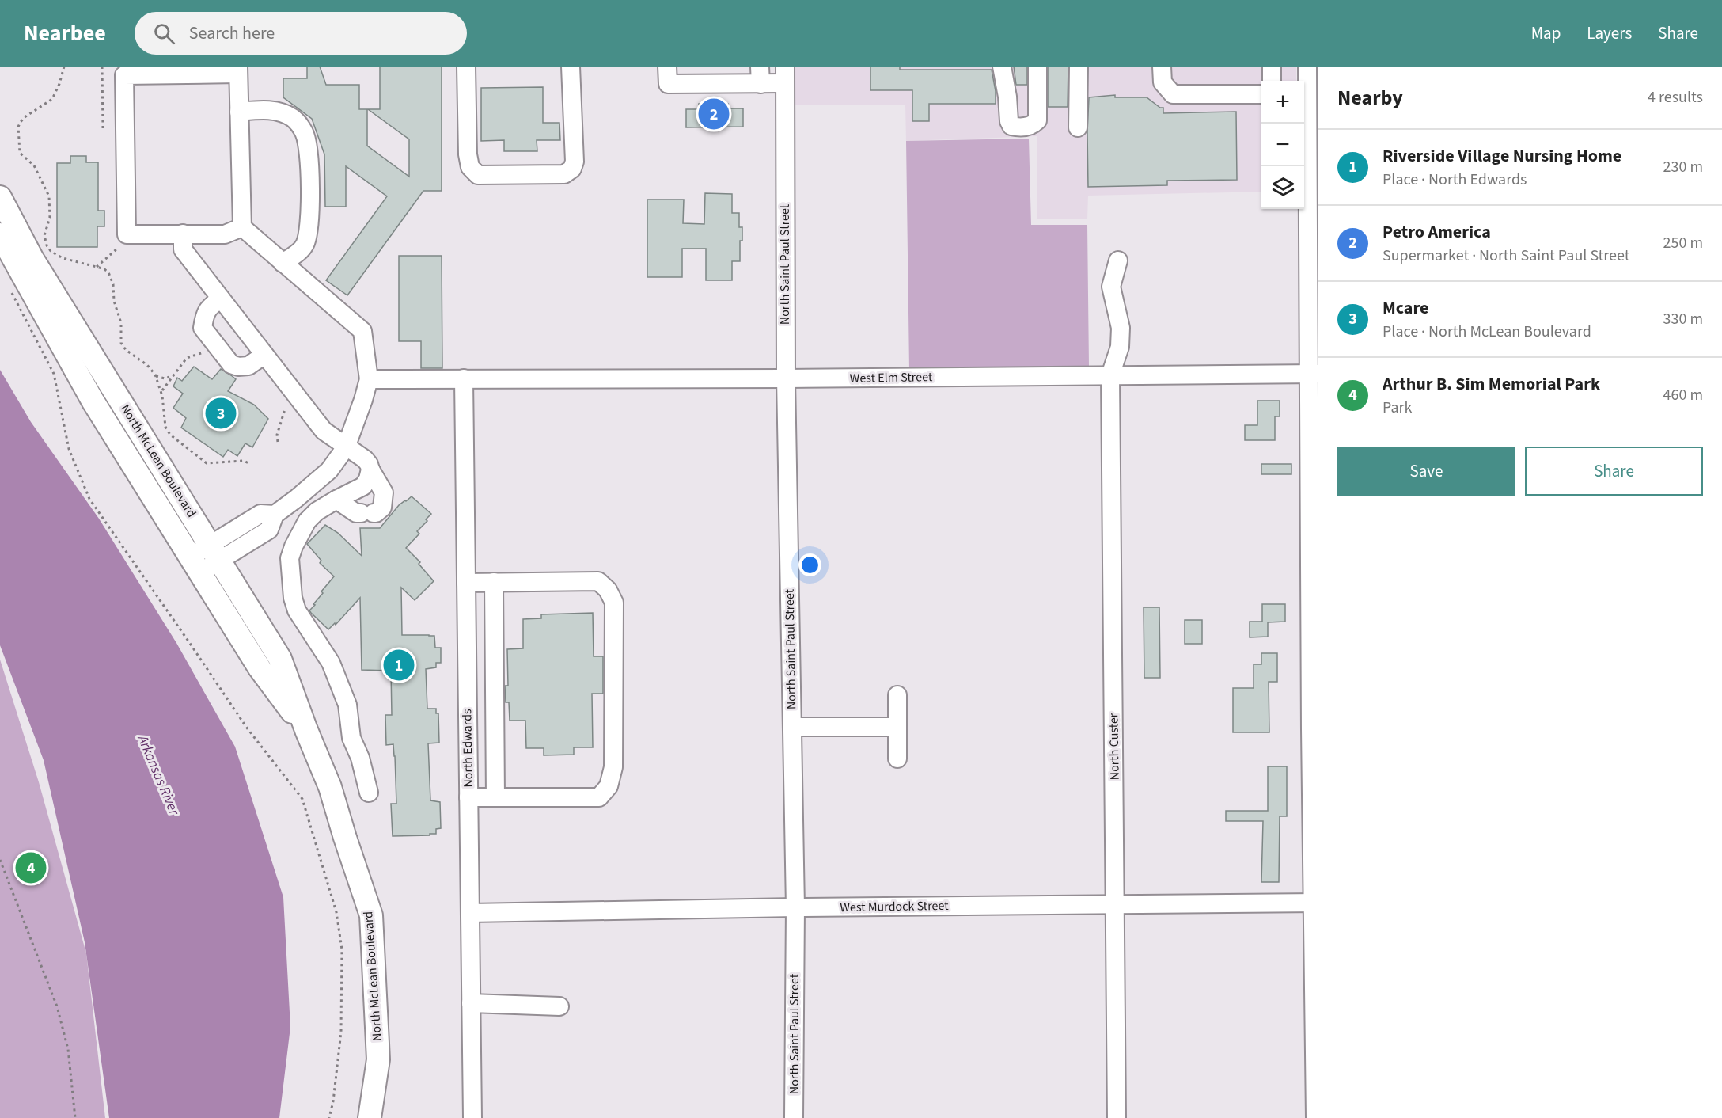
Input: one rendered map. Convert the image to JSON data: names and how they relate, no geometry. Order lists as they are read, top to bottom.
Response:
{
  "streets": {
    "main road": ["North McLean Boulevard"],
    "street": [
      "North Saint Paul Street",
      "West Elm Street",
      "North Custer",
      "North Edwards",
      "West Murdock Street"
    ]
  },
  "crossings": [
    ["North Saint Paul Street", "West Elm Street"],
    ["North Saint Paul Street", "West Murdock Street"],
    ["West Elm Street", "North Custer"],
    ["West Elm Street", "North Edwards"],
    ["North Custer", "West Murdock Street"],
    ["North Edwards", "West Murdock Street"]
  ],
  "water": ["Arkansas River"],
  "page": {
    "header": "Nearbee",
    "search": "Search here",
    "nav": ["Map", "Layers", "Share"],
    "heading": ["Nearby", "4 results"],
    "map_buttons": ["+", "−"],
    "pins": [
      "2",
      "3",
      "1",
      "4"
    ],
    "list": [
      {
        "mark": "1",
        "name": "Riverside Village Nursing Home",
        "note": "Place · North Edwards",
        "value": "230 m"
      },
      {
        "mark": "2",
        "name": "Petro America",
        "note": "Supermarket · North Saint Paul Street",
        "value": "250 m"
      },
      {
        "mark": "3",
        "name": "Mcare",
        "note": "Place · North McLean Boulevard",
        "value": "330 m"
      },
      {
        "mark": "4",
        "name": "Arthur B. Sim Memorial Park",
        "note": "Park",
        "value": "460 m"
      }
    ],
    "buttons": ["Save", "Share"]
  }
}
